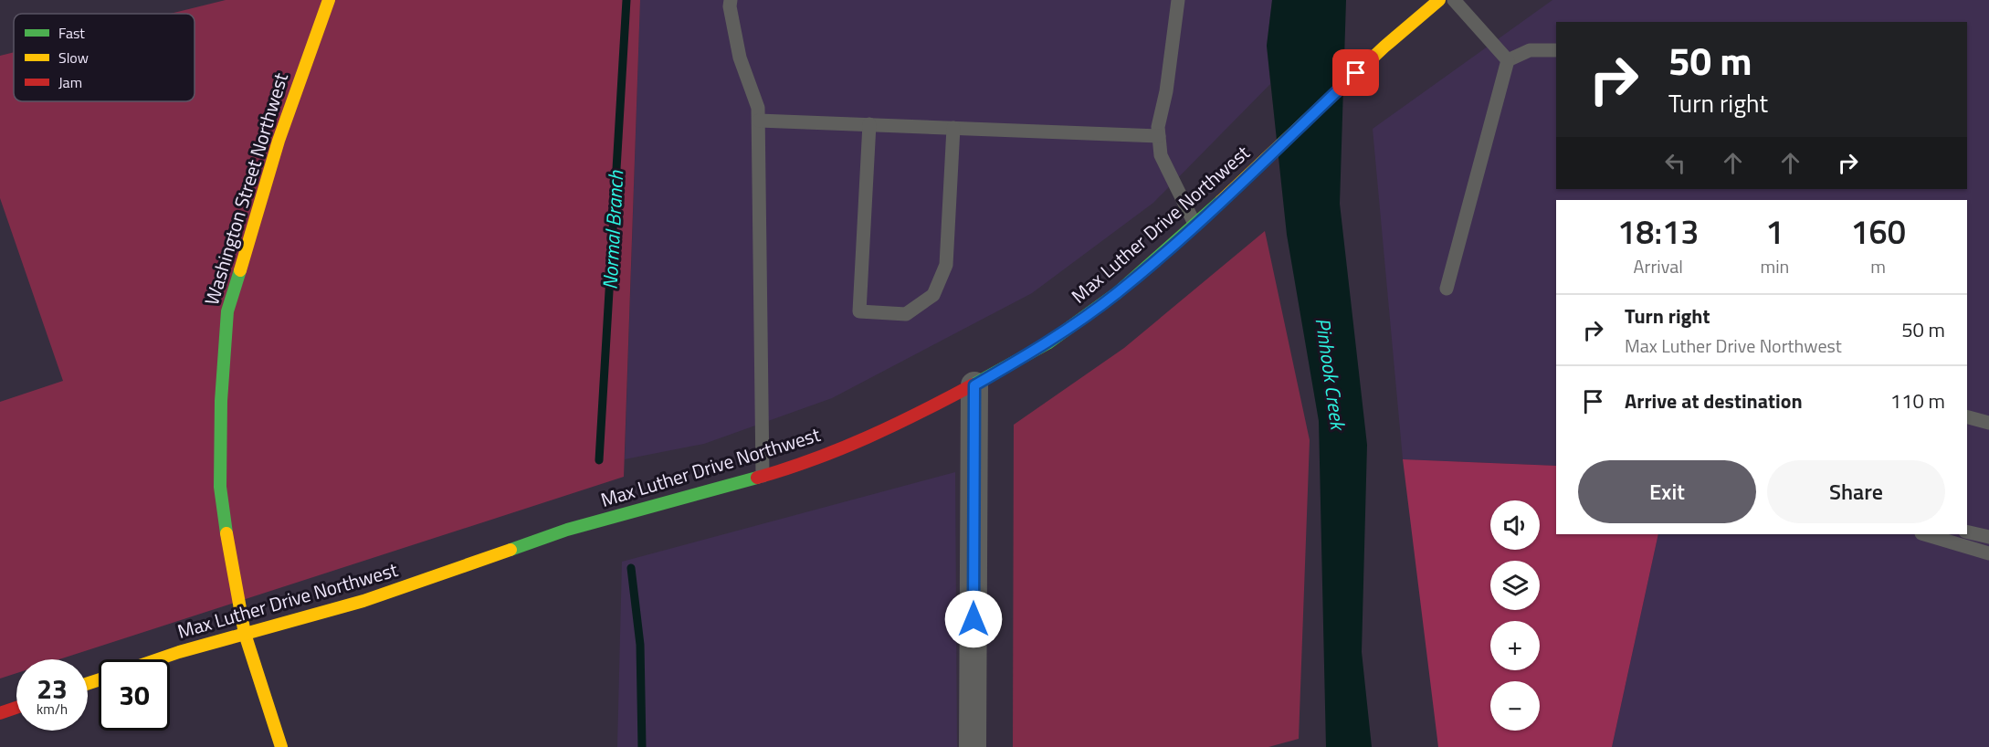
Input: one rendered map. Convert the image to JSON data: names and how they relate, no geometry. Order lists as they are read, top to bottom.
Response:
{
  "streets": {
    "street": ["Washington Street Northwest", "Max Luther Drive Northwest"]
  },
  "crossings": [
    ["Washington Street Northwest", "Max Luther Drive Northwest"]
  ],
  "water": ["Normal Branch", "Pinhook Creek"],
  "legend": ["Fast", "Slow", "Jam"],
  "page": {
    "turn": ["50 m", "Turn right"],
    "eta": [
      "18:13",
      "Arrival",
      "1",
      "min",
      "160",
      "m"
    ],
    "list": [
      {
        "name": "Turn right",
        "note": "Max Luther Drive Northwest",
        "value": "50 m"
      },
      {
        "name": "Arrive at destination",
        "value": "110 m"
      }
    ],
    "buttons": ["Exit", "Share"],
    "map_buttons": ["+", "−"],
    "speed": "23 km/h",
    "limit": "30"
  }
}
